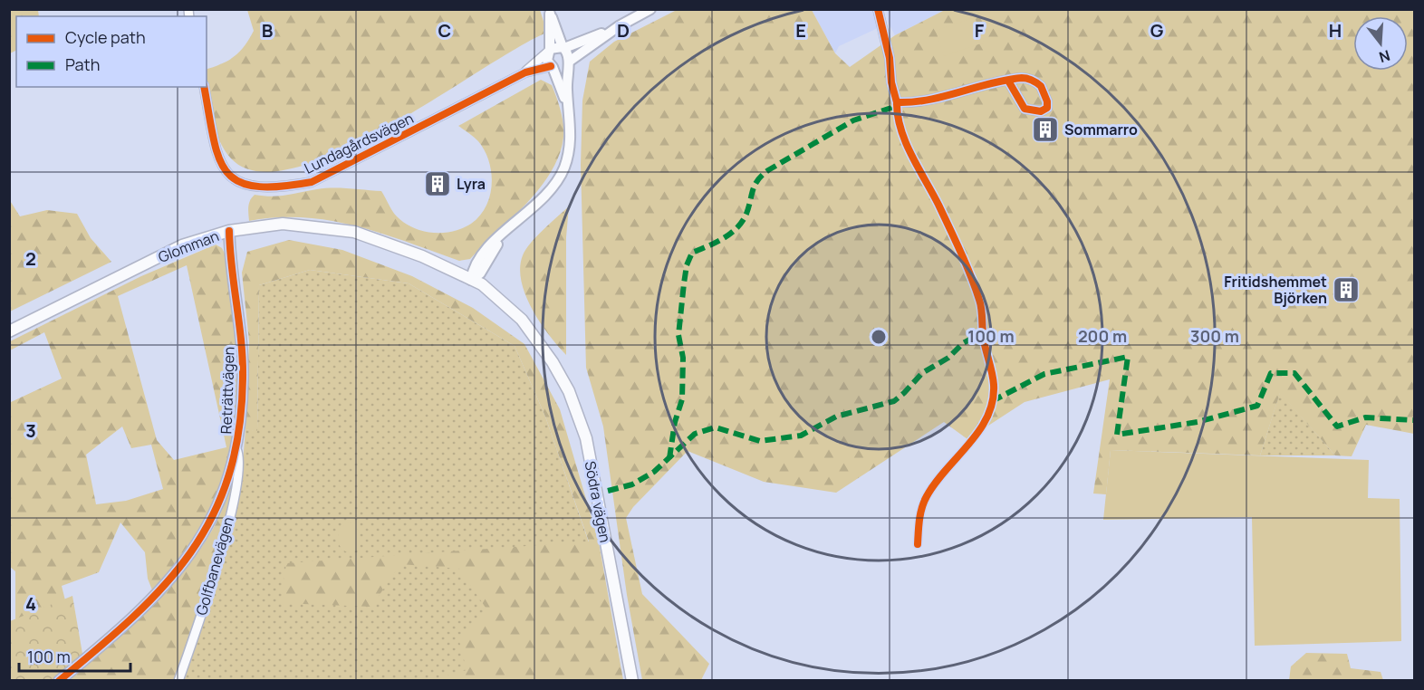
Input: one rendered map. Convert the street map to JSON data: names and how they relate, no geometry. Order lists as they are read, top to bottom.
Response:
{
  "streets": {
    "main road": ["Glomman", "Södra vägen"],
    "street": ["Lundagårdsvägen", "Reträttvägen", "Golfbanevägen"]
  },
  "crossings": [
    ["Glomman", "Reträttvägen"],
    ["Glomman", "Södra vägen"],
    ["Reträttvägen", "Golfbanevägen"]
  ],
  "places": {
    "building": ["Sommarro", "Lyra", "Fritidshemmet Björken"]
  },
  "legend": ["Cycle path", "Path"],
  "scale_bar": "100 m",
  "north": "bottom",
  "grid": {
    "columns": [
      "B",
      "C",
      "D",
      "E",
      "F",
      "G",
      "H"
    ],
    "rows": ["2", "3", "4"]
  },
  "rings": ["100 m", "200 m", "300 m"]
}
